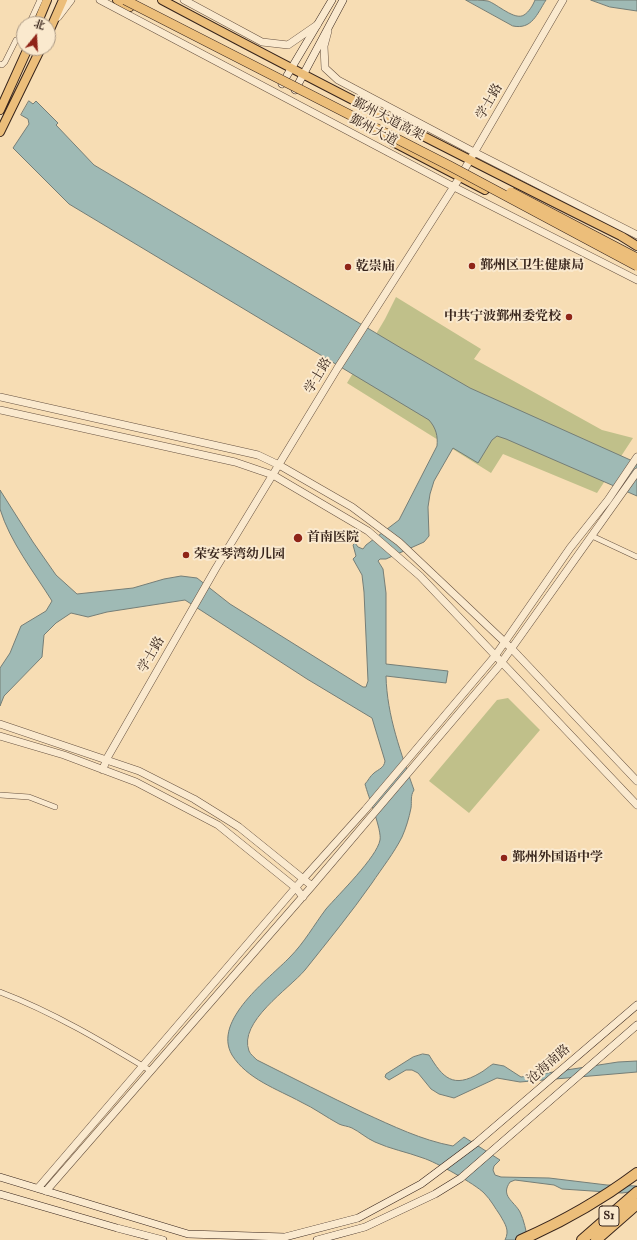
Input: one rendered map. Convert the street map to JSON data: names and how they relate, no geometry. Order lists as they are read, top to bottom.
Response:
{
  "streets": {
    "highway": ["鄞州大道高架", "S1"],
    "main road": ["鄞州大道"],
    "street": ["学士路", "沧海南路"]
  },
  "crossings": [
    ["学士路", "鄞州大道"],
    ["鄞州大道高架", "鄞州大道"]
  ],
  "places": [
    "鄞州区卫生健康局",
    "乾崇庙",
    "中共宁波鄞州委党校",
    "首南医院",
    "荣安琴湾幼儿园",
    "鄞州外国语中学"
  ],
  "north": "top"
}
